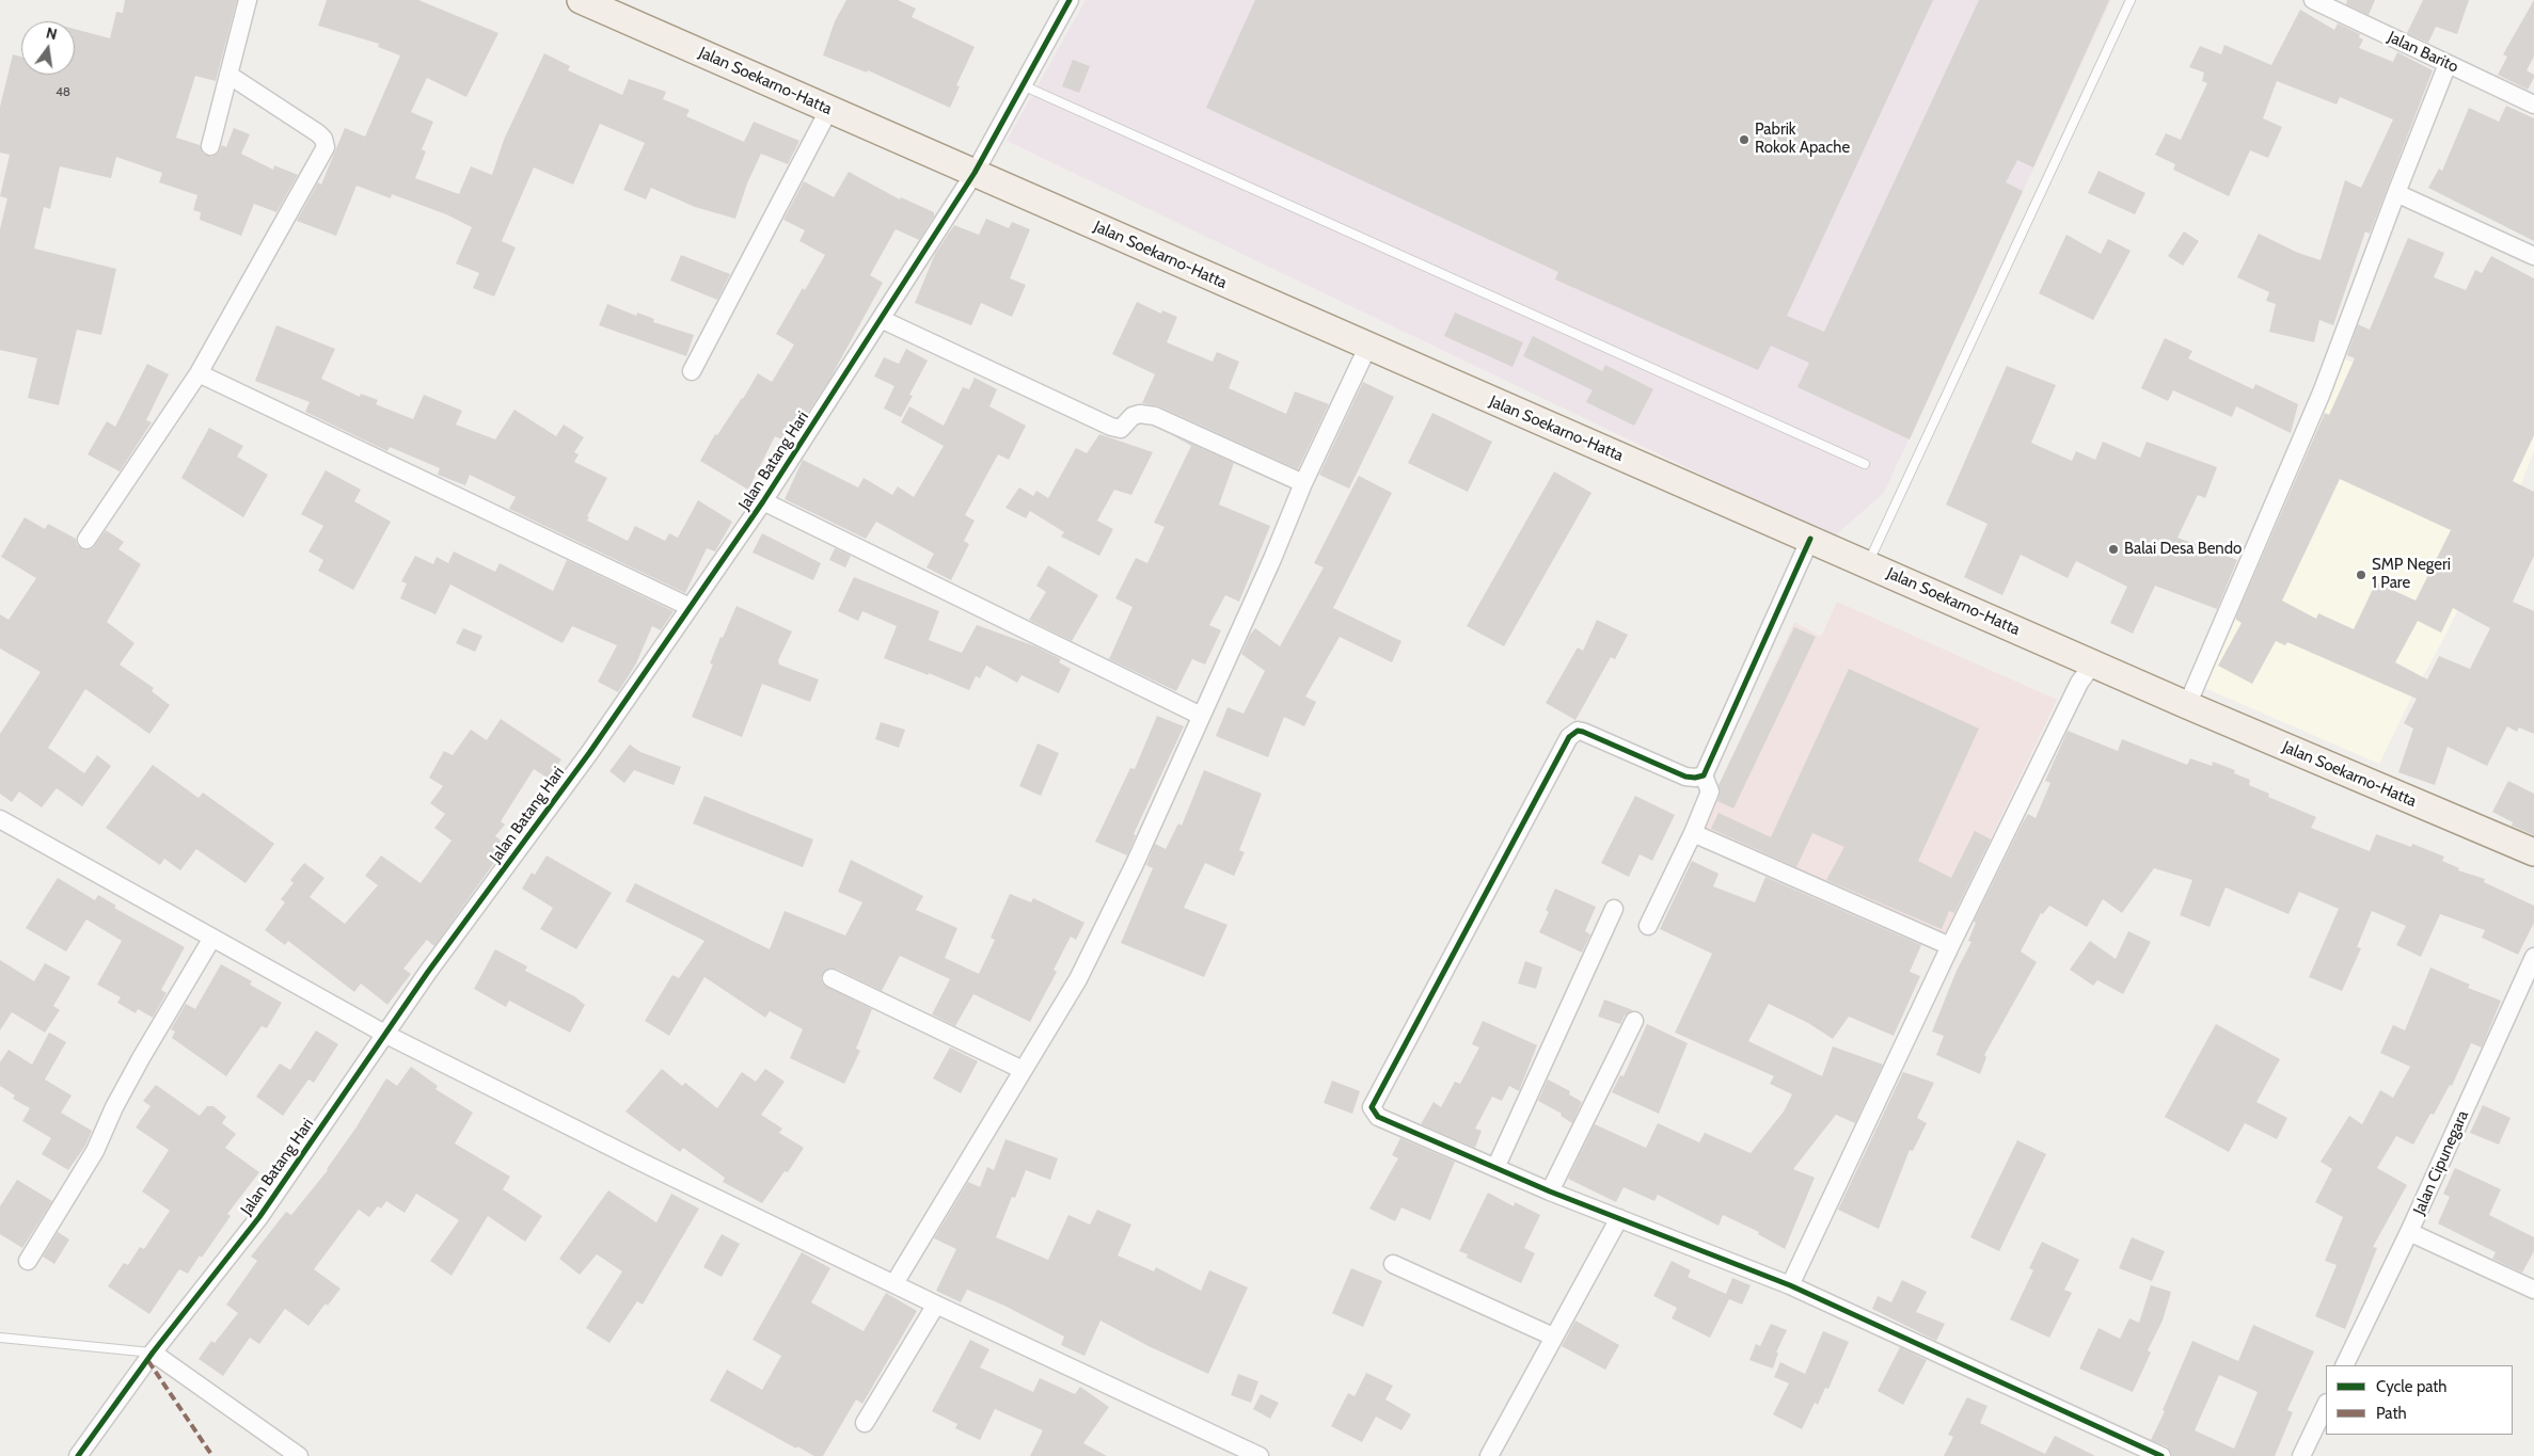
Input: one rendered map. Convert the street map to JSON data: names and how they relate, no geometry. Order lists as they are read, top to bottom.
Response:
{
  "streets": {
    "main road": ["Jalan Soekarno-Hatta"],
    "street": ["Jalan Barito", "Jalan Batang Hari", "Jalan Cipunegara"]
  },
  "crossings": [
    ["Jalan Soekarno-Hatta", "Jalan Batang Hari"]
  ],
  "places": ["Pabrik Rokok Apache", "Balai Desa Bendo", "SMP Negeri 1 Pare"],
  "house_numbers": ["48"],
  "legend": ["Cycle path", "Path"],
  "north": "top"
}
